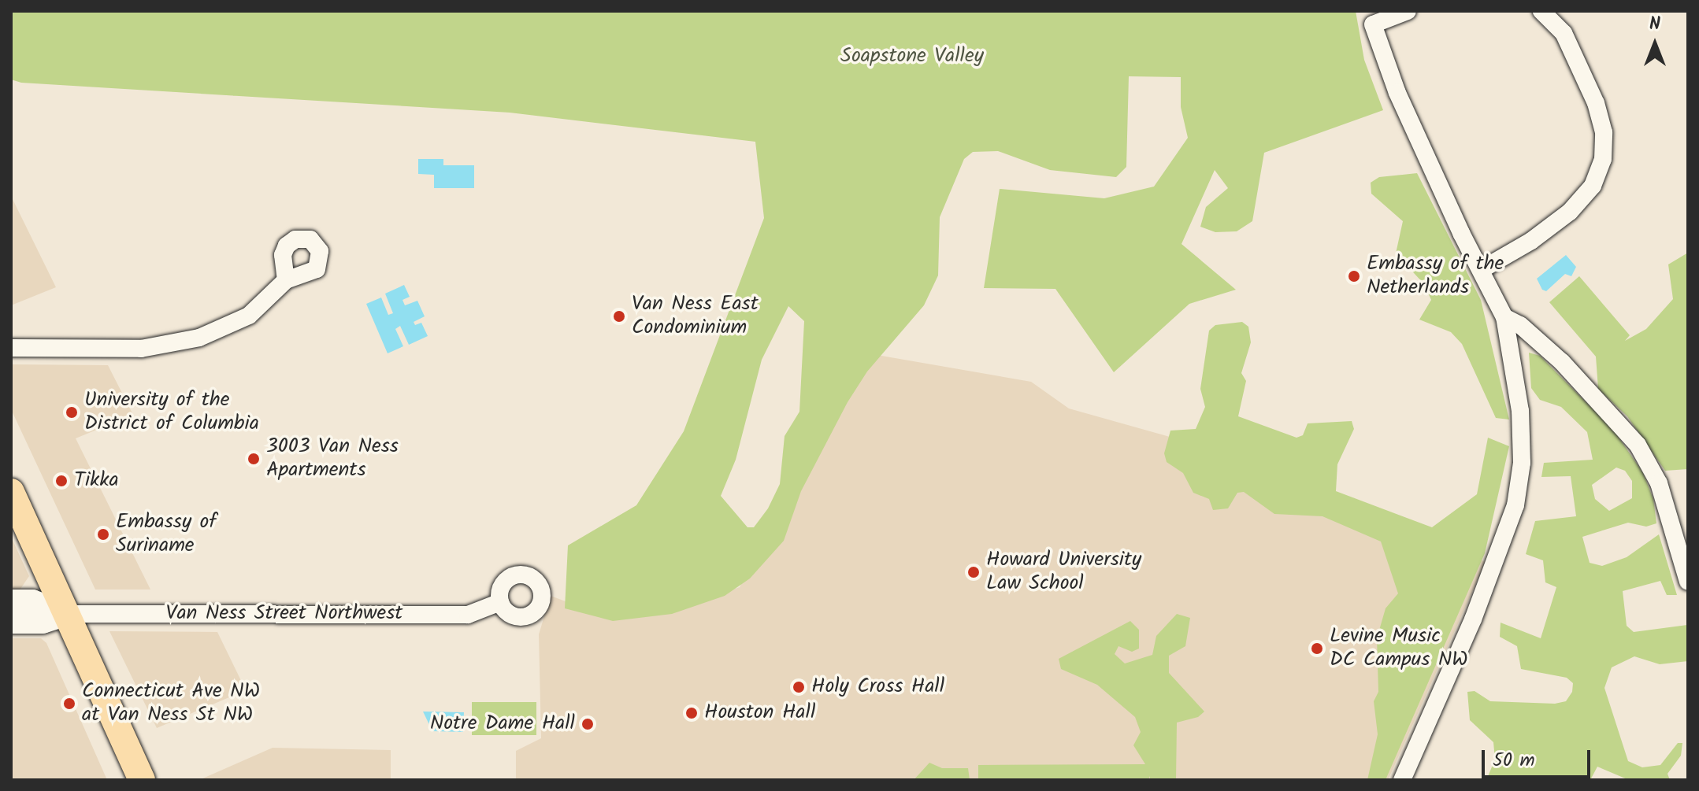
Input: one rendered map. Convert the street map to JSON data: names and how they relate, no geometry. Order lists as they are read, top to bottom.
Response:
{
  "streets": {
    "main road": ["Van Ness Street Northwest"]
  },
  "parks": ["Soapstone Valley"],
  "places": [
    "Embassy of the Netherlands",
    "Van Ness East Condominium",
    "University of the District of Columbia",
    "3003 Van Ness Apartments",
    "Tikka",
    "Embassy of Suriname",
    "Howard University Law School",
    "Levine Music DC Campus NW",
    "Holy Cross Hall",
    "Connecticut Ave NW at Van Ness St NW",
    "Houston Hall",
    "Notre Dame Hall"
  ],
  "scale_bar": "50 m",
  "north": "top"
}
